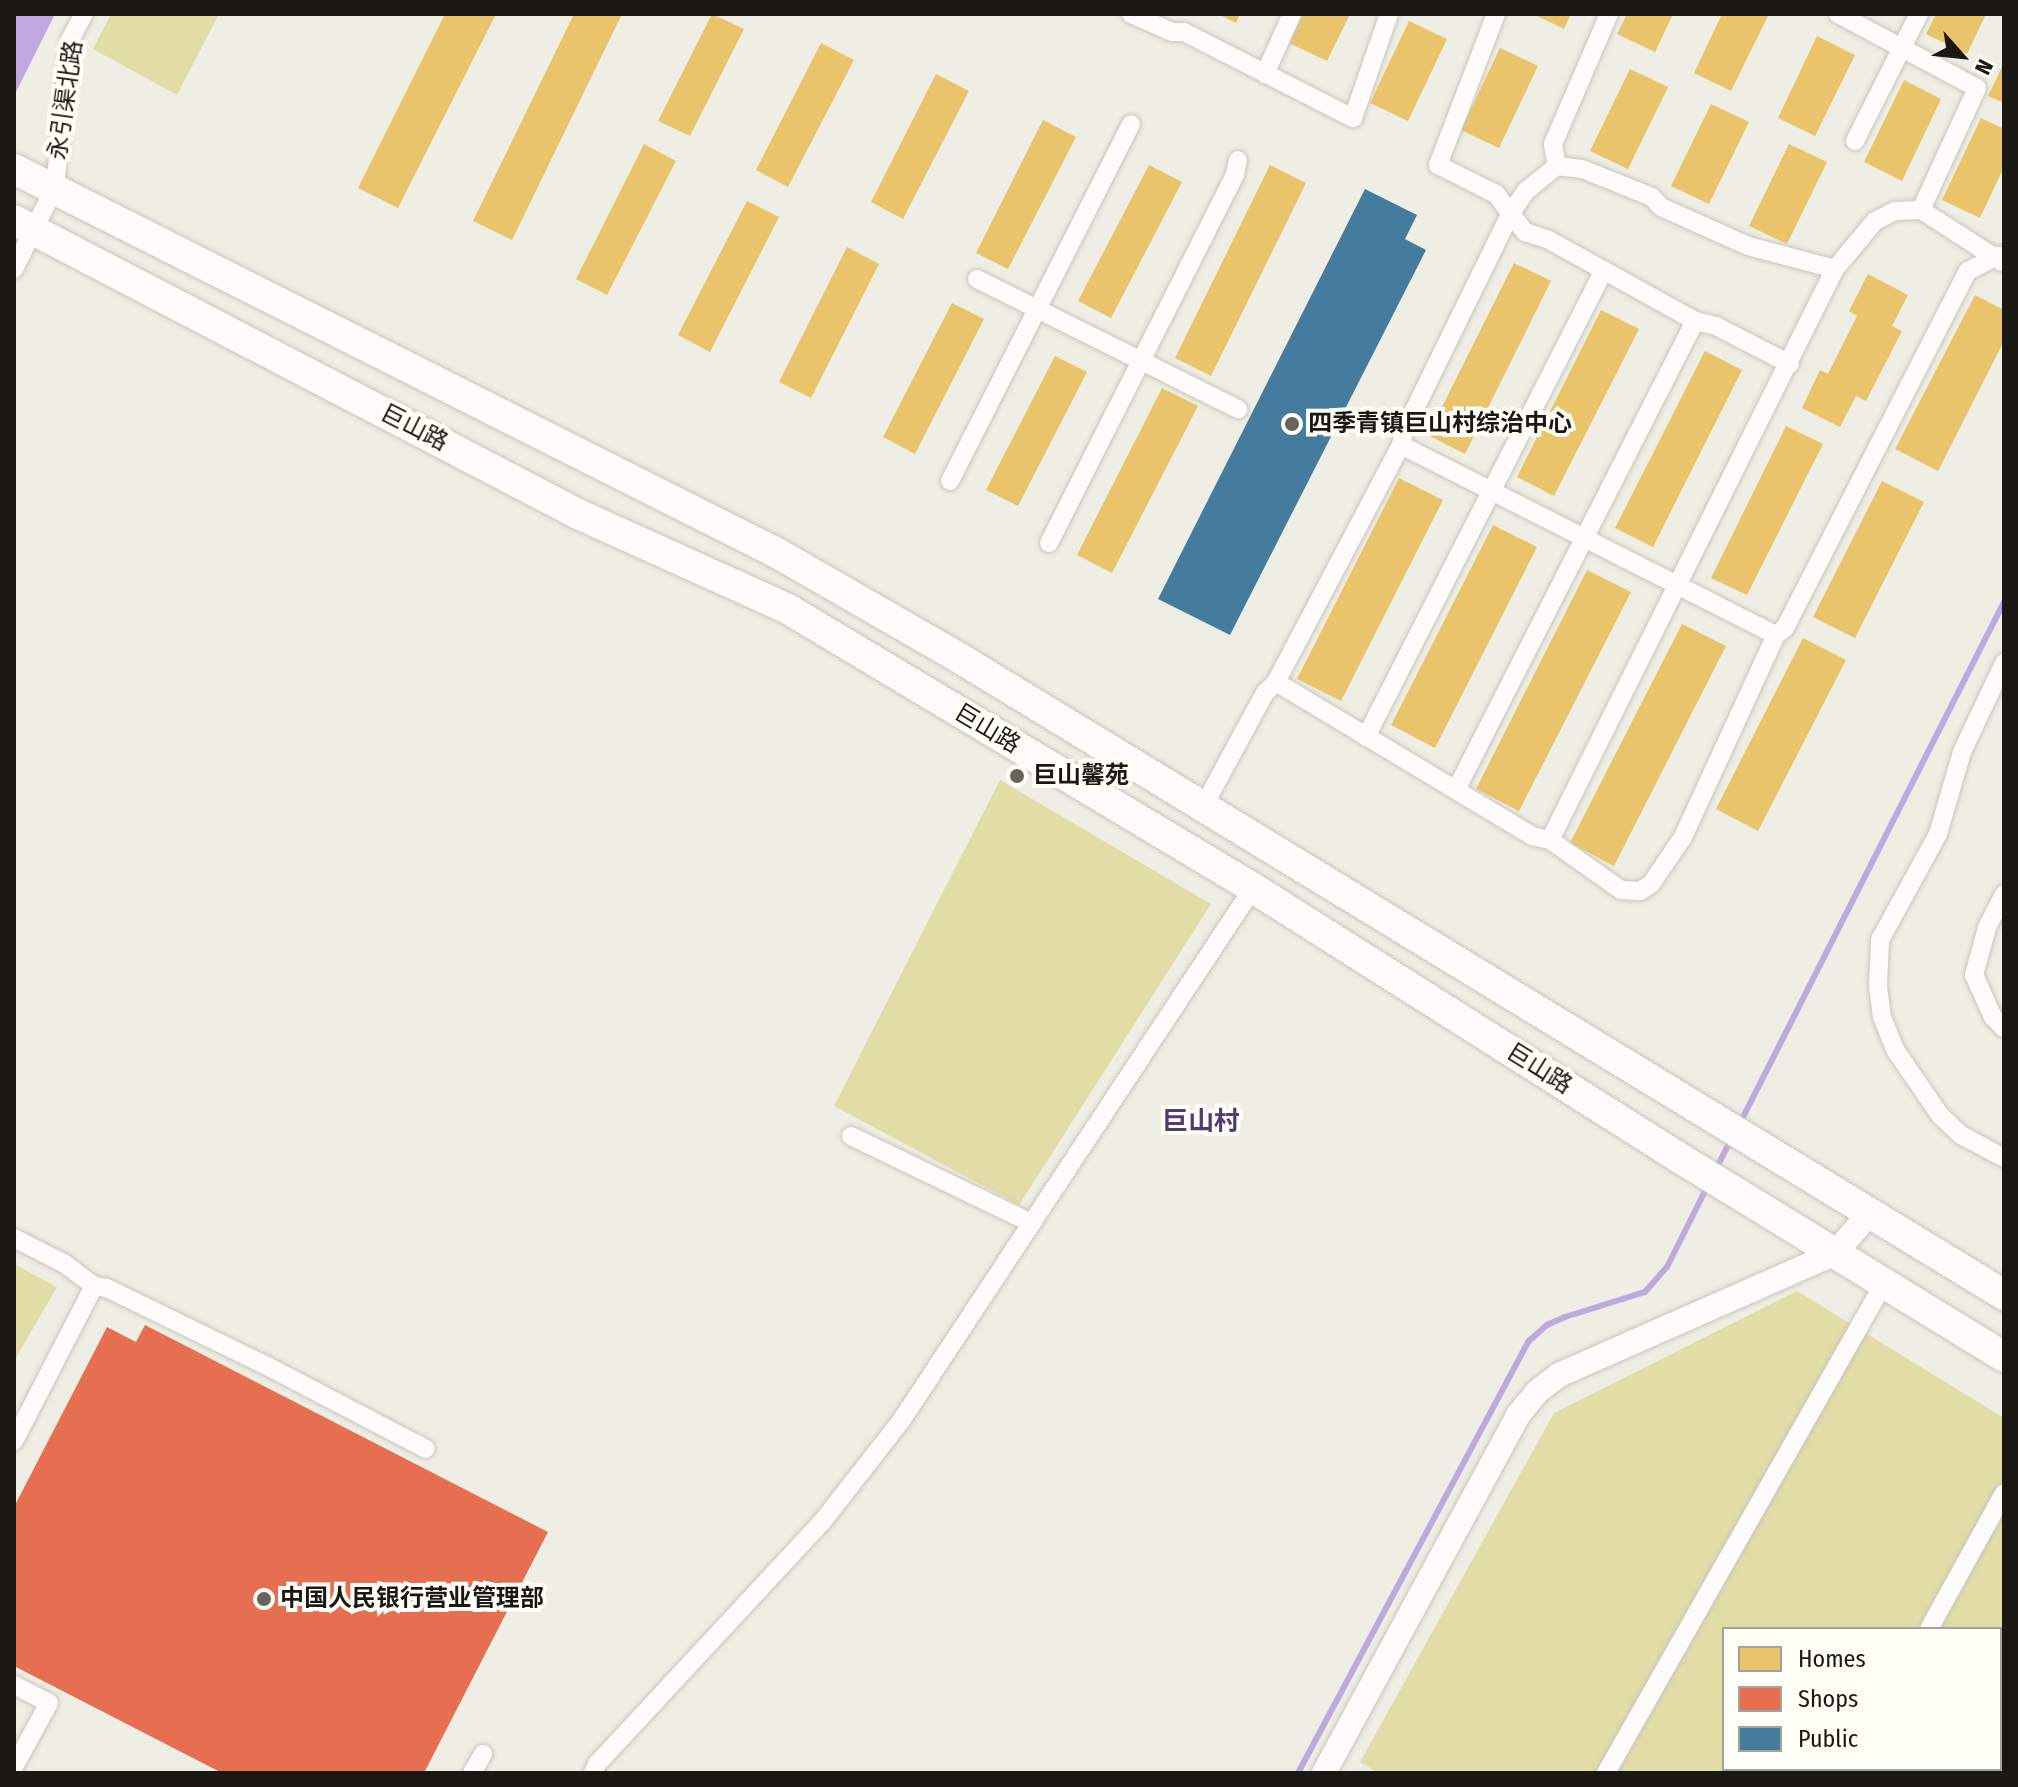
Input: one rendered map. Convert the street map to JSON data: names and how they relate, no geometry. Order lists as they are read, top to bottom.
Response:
{
  "streets": {
    "main road": ["巨山路"],
    "street": ["永引渠北路"]
  },
  "crossings": [
    ["永引渠北路", "巨山路"]
  ],
  "districts": ["巨山村"],
  "places": ["四季青镇巨山村综治中心", "巨山馨苑", "中国人民银行营业管理部"],
  "legend": ["Homes", "Shops", "Public"],
  "north": "bottom right"
}
